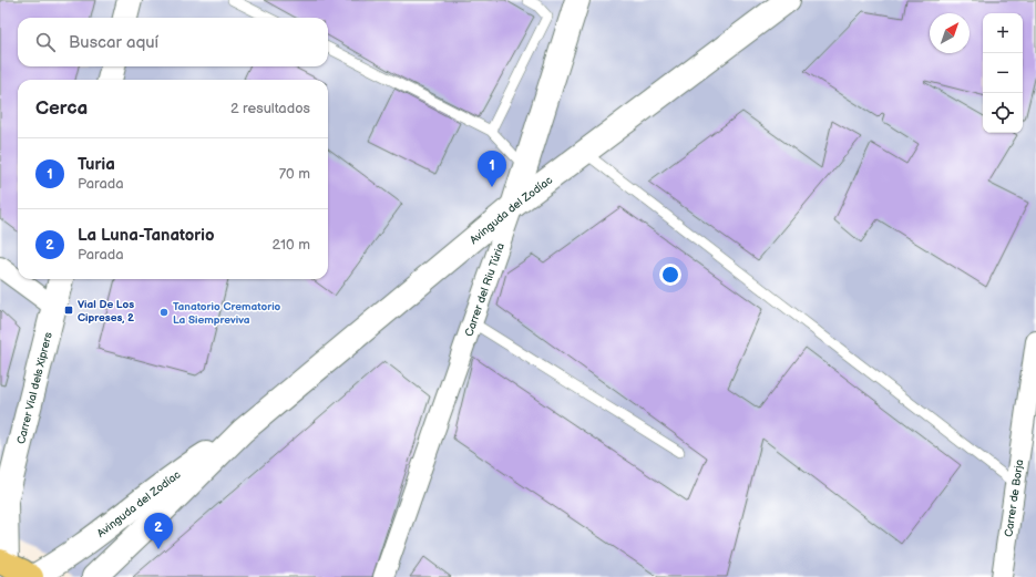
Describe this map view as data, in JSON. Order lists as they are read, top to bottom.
{
  "streets": {
    "street": [
      "Avinguda del Zodíac",
      "Carrer del Riu Túria",
      "Carrer Vial dels Xiprers",
      "Carrer de Borja"
    ]
  },
  "crossings": [
    ["Avinguda del Zodíac", "Carrer del Riu Túria"]
  ],
  "places": {
    "transit": ["Vial De Los Cipreses, 2"],
    "other": ["Tanatorio Crematorio La Siempreviva"]
  },
  "north": "top right",
  "page": {
    "map_buttons": ["+", "−"],
    "search": "Buscar aquí",
    "heading": ["Cerca", "2 resultados"],
    "list": [
      {
        "mark": "1",
        "name": "Turia",
        "note": "Parada",
        "value": "70 m"
      },
      {
        "mark": "2",
        "name": "La Luna-Tanatorio",
        "note": "Parada",
        "value": "210 m"
      }
    ],
    "pins": ["1", "2"]
  }
}
